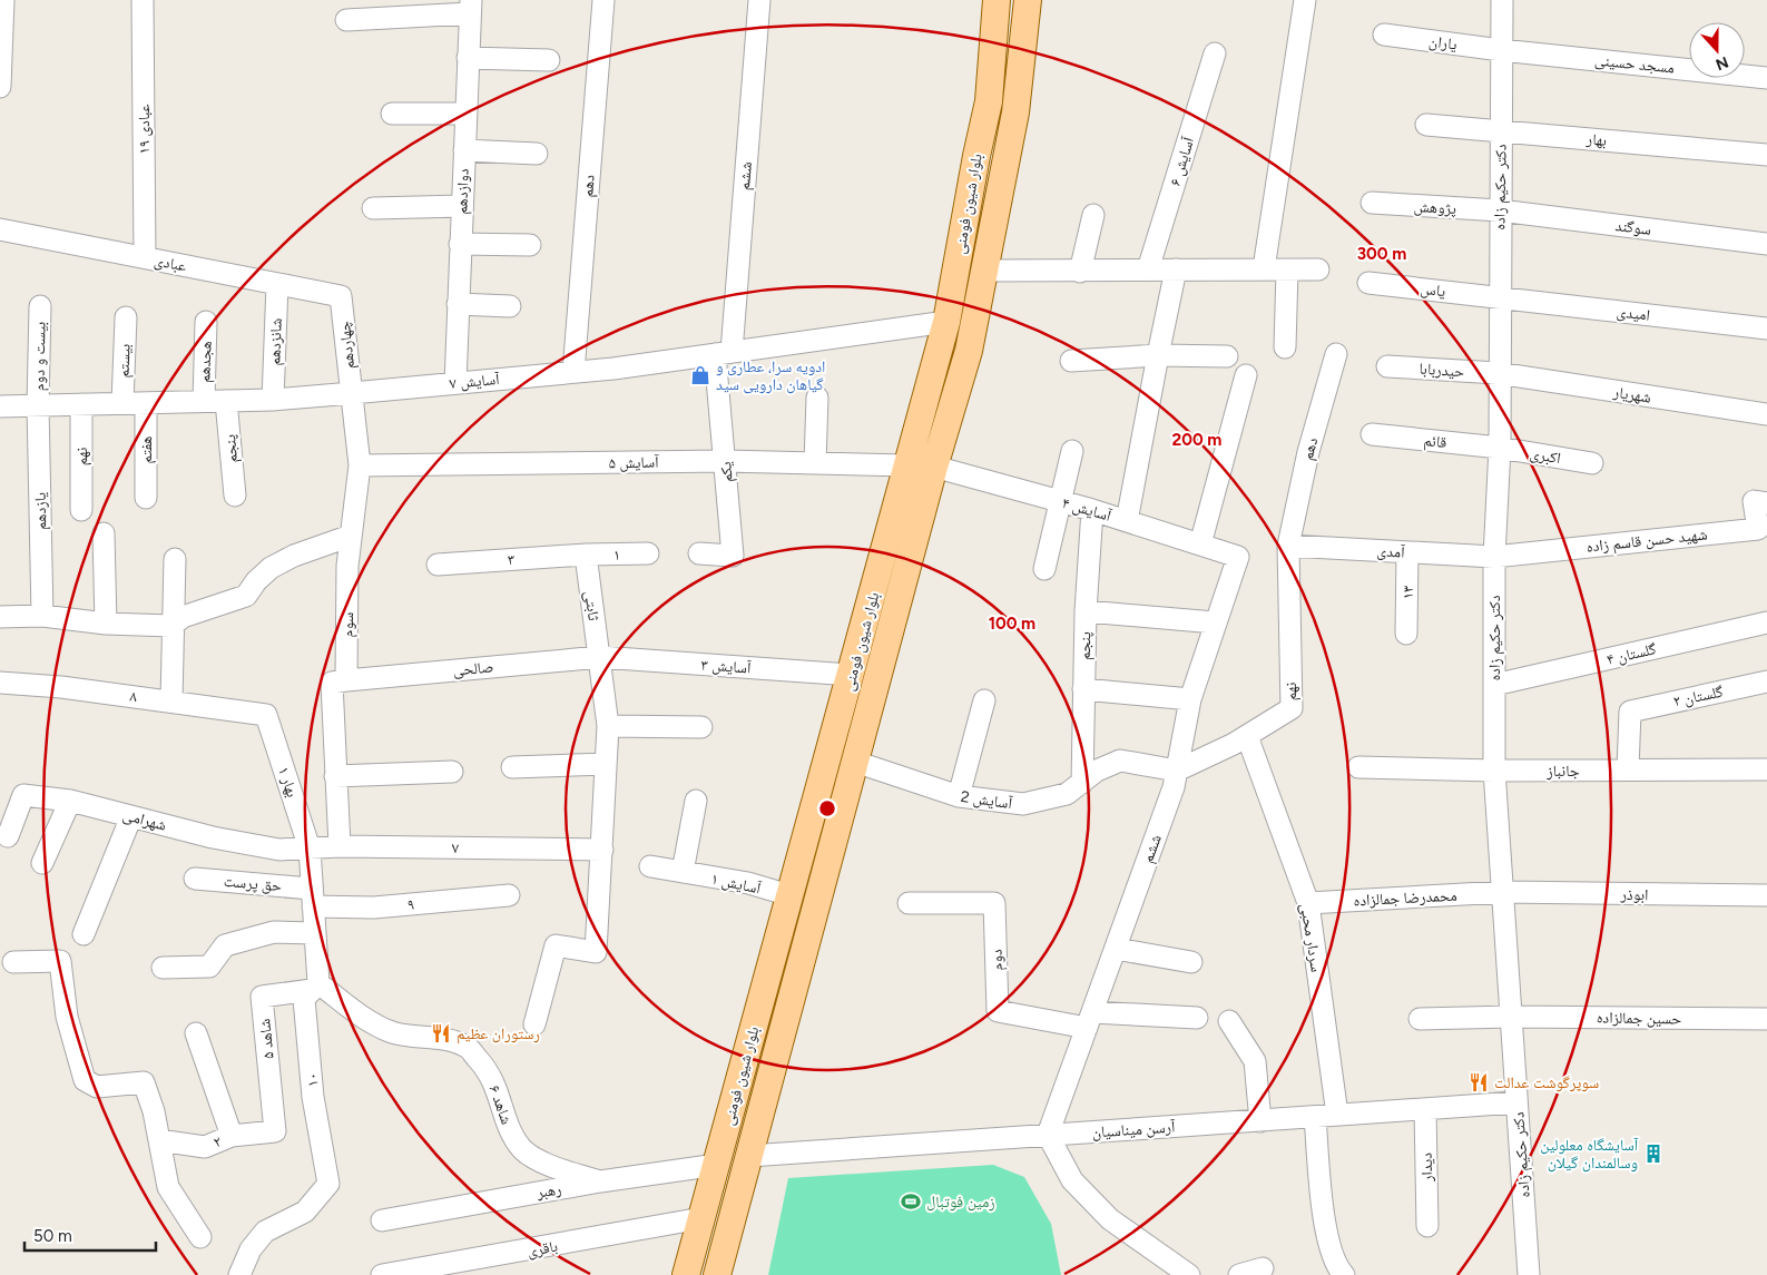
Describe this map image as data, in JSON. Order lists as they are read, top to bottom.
{
  "streets": {
    "main road": ["بلوار شیون فومنی"],
    "street": [
      "یاران",
      "مسجد حسینی",
      "عبادی ۱۹",
      "بهار",
      "آسایش ۶",
      "ششم",
      "دهم",
      "دکتر حکیم زاده",
      "دوازدهم",
      "پژوهش",
      "سوگند",
      "عبادی",
      "یاس",
      "امیدی",
      "شانزدهم",
      "چهاردهم",
      "بیست و دوم",
      "بیستم",
      "هجدهم",
      "حیدربابا",
      "آسایش ۷",
      "شهریار",
      "قائم",
      "پنجم",
      "هفتم",
      "اکبری",
      "نهم",
      "آسایش ۵",
      "یکم",
      "آسایش ۴",
      "یازدهم",
      "شهید حسن قاسم زاده",
      "آمدی",
      "۱",
      "۳",
      "۱۳",
      "ثابتی",
      "سوم",
      "گلستان ۴",
      "آسایش ۳",
      "صالحی",
      "۸",
      "گلستان ۲",
      "جانباز",
      "بهار ۱",
      "آسایش 2",
      "شهرامی",
      "۷",
      "حق پرست",
      "آسایش ۱",
      "ابوذر",
      "محمدرضا جمالزاده",
      "۹",
      "سردار محبی",
      "دوم",
      "حسین جمالزاده",
      "شاهد ۵",
      "۱۰",
      "شاهد ۶",
      "آرسن میناسیان",
      "۲",
      "دیدار",
      "رهبر",
      "باقری"
    ]
  },
  "crossings": [
    ["یاران", "مسجد حسینی"],
    ["یاران", "دکتر حکیم زاده"],
    ["مسجد حسینی", "دکتر حکیم زاده"],
    ["عبادی ۱۹", "عبادی"],
    ["بهار", "دکتر حکیم زاده"],
    ["ششم", "آسایش ۷"],
    ["ششم", "نهم"],
    ["ششم", "یکم"],
    ["ششم", "آسایش ۴"],
    ["ششم", "آسایش 2"],
    ["ششم", "دوم"],
    ["ششم", "آرسن میناسیان"],
    ["دهم", "آسایش ۷"],
    ["دهم", "نهم"],
    ["دهم", "آمدی"],
    ["دکتر حکیم زاده", "پژوهش"],
    ["دکتر حکیم زاده", "سوگند"],
    ["دکتر حکیم زاده", "یاس"],
    ["دکتر حکیم زاده", "امیدی"],
    ["دکتر حکیم زاده", "حیدربابا"],
    ["دکتر حکیم زاده", "شهریار"],
    ["دکتر حکیم زاده", "قائم"],
    ["دکتر حکیم زاده", "اکبری"],
    ["دکتر حکیم زاده", "شهید حسن قاسم زاده"],
    ["دکتر حکیم زاده", "آمدی"],
    ["دکتر حکیم زاده", "گلستان ۴"],
    ["دکتر حکیم زاده", "جانباز"],
    ["دکتر حکیم زاده", "ابوذر"],
    ["دکتر حکیم زاده", "محمدرضا جمالزاده"],
    ["دکتر حکیم زاده", "حسین جمالزاده"],
    ["دکتر حکیم زاده", "آرسن میناسیان"],
    ["دوازدهم", "آسایش ۷"],
    ["بلوار شیون فومنی", "آسایش ۷"],
    ["بلوار شیون فومنی", "آسایش ۵"],
    ["بلوار شیون فومنی", "آسایش ۴"],
    ["بلوار شیون فومنی", "آسایش ۳"],
    ["بلوار شیون فومنی", "آسایش 2"],
    ["بلوار شیون فومنی", "آسایش ۱"],
    ["بلوار شیون فومنی", "آرسن میناسیان"],
    ["بلوار شیون فومنی", "رهبر"],
    ["بلوار شیون فومنی", "باقری"],
    ["پژوهش", "سوگند"],
    ["عبادی", "شانزدهم"],
    ["عبادی", "چهاردهم"],
    ["یاس", "امیدی"],
    ["شانزدهم", "آسایش ۷"],
    ["چهاردهم", "آسایش ۷"],
    ["چهاردهم", "سوم"],
    ["بیست و دوم", "آسایش ۷"],
    ["بیست و دوم", "یازدهم"],
    ["بیستم", "آسایش ۷"],
    ["هجدهم", "آسایش ۷"],
    ["حیدربابا", "شهریار"],
    ["آسایش ۷", "پنجم"],
    ["آسایش ۷", "هفتم"],
    ["آسایش ۷", "نهم"],
    ["آسایش ۷", "یکم"],
    ["آسایش ۷", "یازدهم"],
    ["آسایش ۷", "سوم"],
    ["قائم", "اکبری"],
    ["پنجم", "آسایش ۴"],
    ["پنجم", "آسایش 2"],
    ["نهم", "آمدی"],
    ["نهم", "آسایش 2"],
    ["نهم", "سردار محبی"],
    ["آسایش ۵", "یکم"],
    ["آسایش ۵", "سوم"],
    ["شهید حسن قاسم زاده", "آمدی"],
    ["آمدی", "۱۳"],
    ["۱", "۳"],
    ["۱", "ثابتی"],
    ["۳", "ثابتی"],
    ["ثابتی", "آسایش ۳"],
    ["ثابتی", "صالحی"],
    ["سوم", "صالحی"],
    ["آسایش ۳", "صالحی"],
    ["۸", "بهار ۱"],
    ["گلستان ۲", "جانباز"],
    ["بهار ۱", "شهرامی"],
    ["بهار ۱", "۷"],
    ["بهار ۱", "۱۰"],
    ["شهرامی", "۷"],
    ["شهرامی", "۱۰"],
    ["۷", "۱۰"],
    ["حق پرست", "۹"],
    ["حق پرست", "۱۰"],
    ["ابوذر", "محمدرضا جمالزاده"],
    ["محمدرضا جمالزاده", "سردار محبی"],
    ["۹", "۱۰"],
    ["سردار محبی", "آرسن میناسیان"],
    ["شاهد ۵", "۱۰"],
    ["شاهد ۵", "شاهد ۶"],
    ["شاهد ۵", "۲"],
    ["۱۰", "شاهد ۶"],
    ["شاهد ۶", "رهبر"],
    ["آرسن میناسیان", "دیدار"]
  ],
  "places": {
    "shop": ["ادویه سرا، عطاری و گیاهان دارویی سید"],
    "restaurant": ["رستوران عظیم", "سوپرگوشت عدالت"],
    "building": ["آسایشگاه معلولین وسالمندان گیلان"],
    "sports": ["زمین فوتبال"]
  },
  "scale_bar": "50 m",
  "north": "bottom",
  "rings": ["300 m", "200 m", "100 m"]
}
